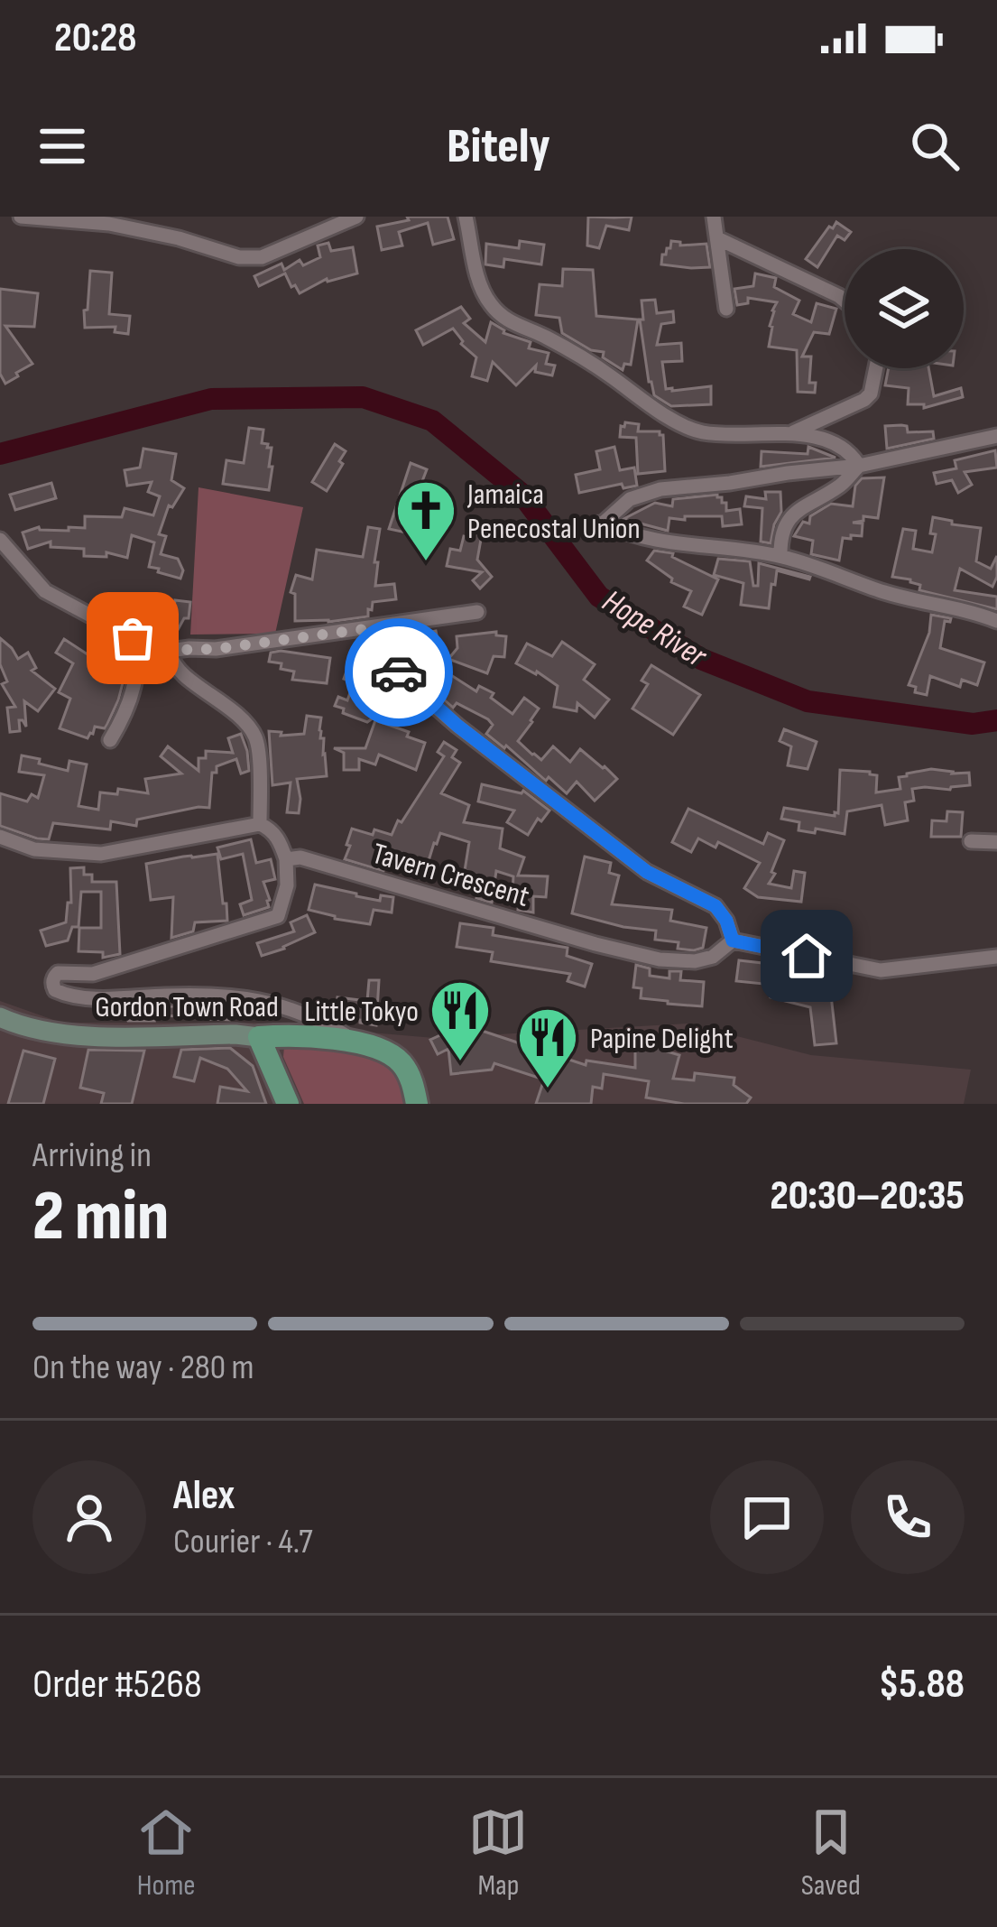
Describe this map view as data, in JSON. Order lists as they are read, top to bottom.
{
  "streets": {
    "main road": ["Gordon Town Road"],
    "street": ["Tavern Crescent"]
  },
  "water": ["Hope River"],
  "places": {
    "church": ["Jamaica Penecostal Union"],
    "restaurant": ["Little Tokyo", "Papine Delight"]
  },
  "page": {
    "status": "20:28",
    "header": "Bitely",
    "heading": ["2 min", "Arriving in", "20:30–20:35"],
    "panel": [
      "Alex",
      "Courier · 4.7",
      "Order #5268",
      "$5.88"
    ],
    "bar": "On the way · 280 m",
    "tabs": ["Home", "Map", "Saved"]
  }
}
